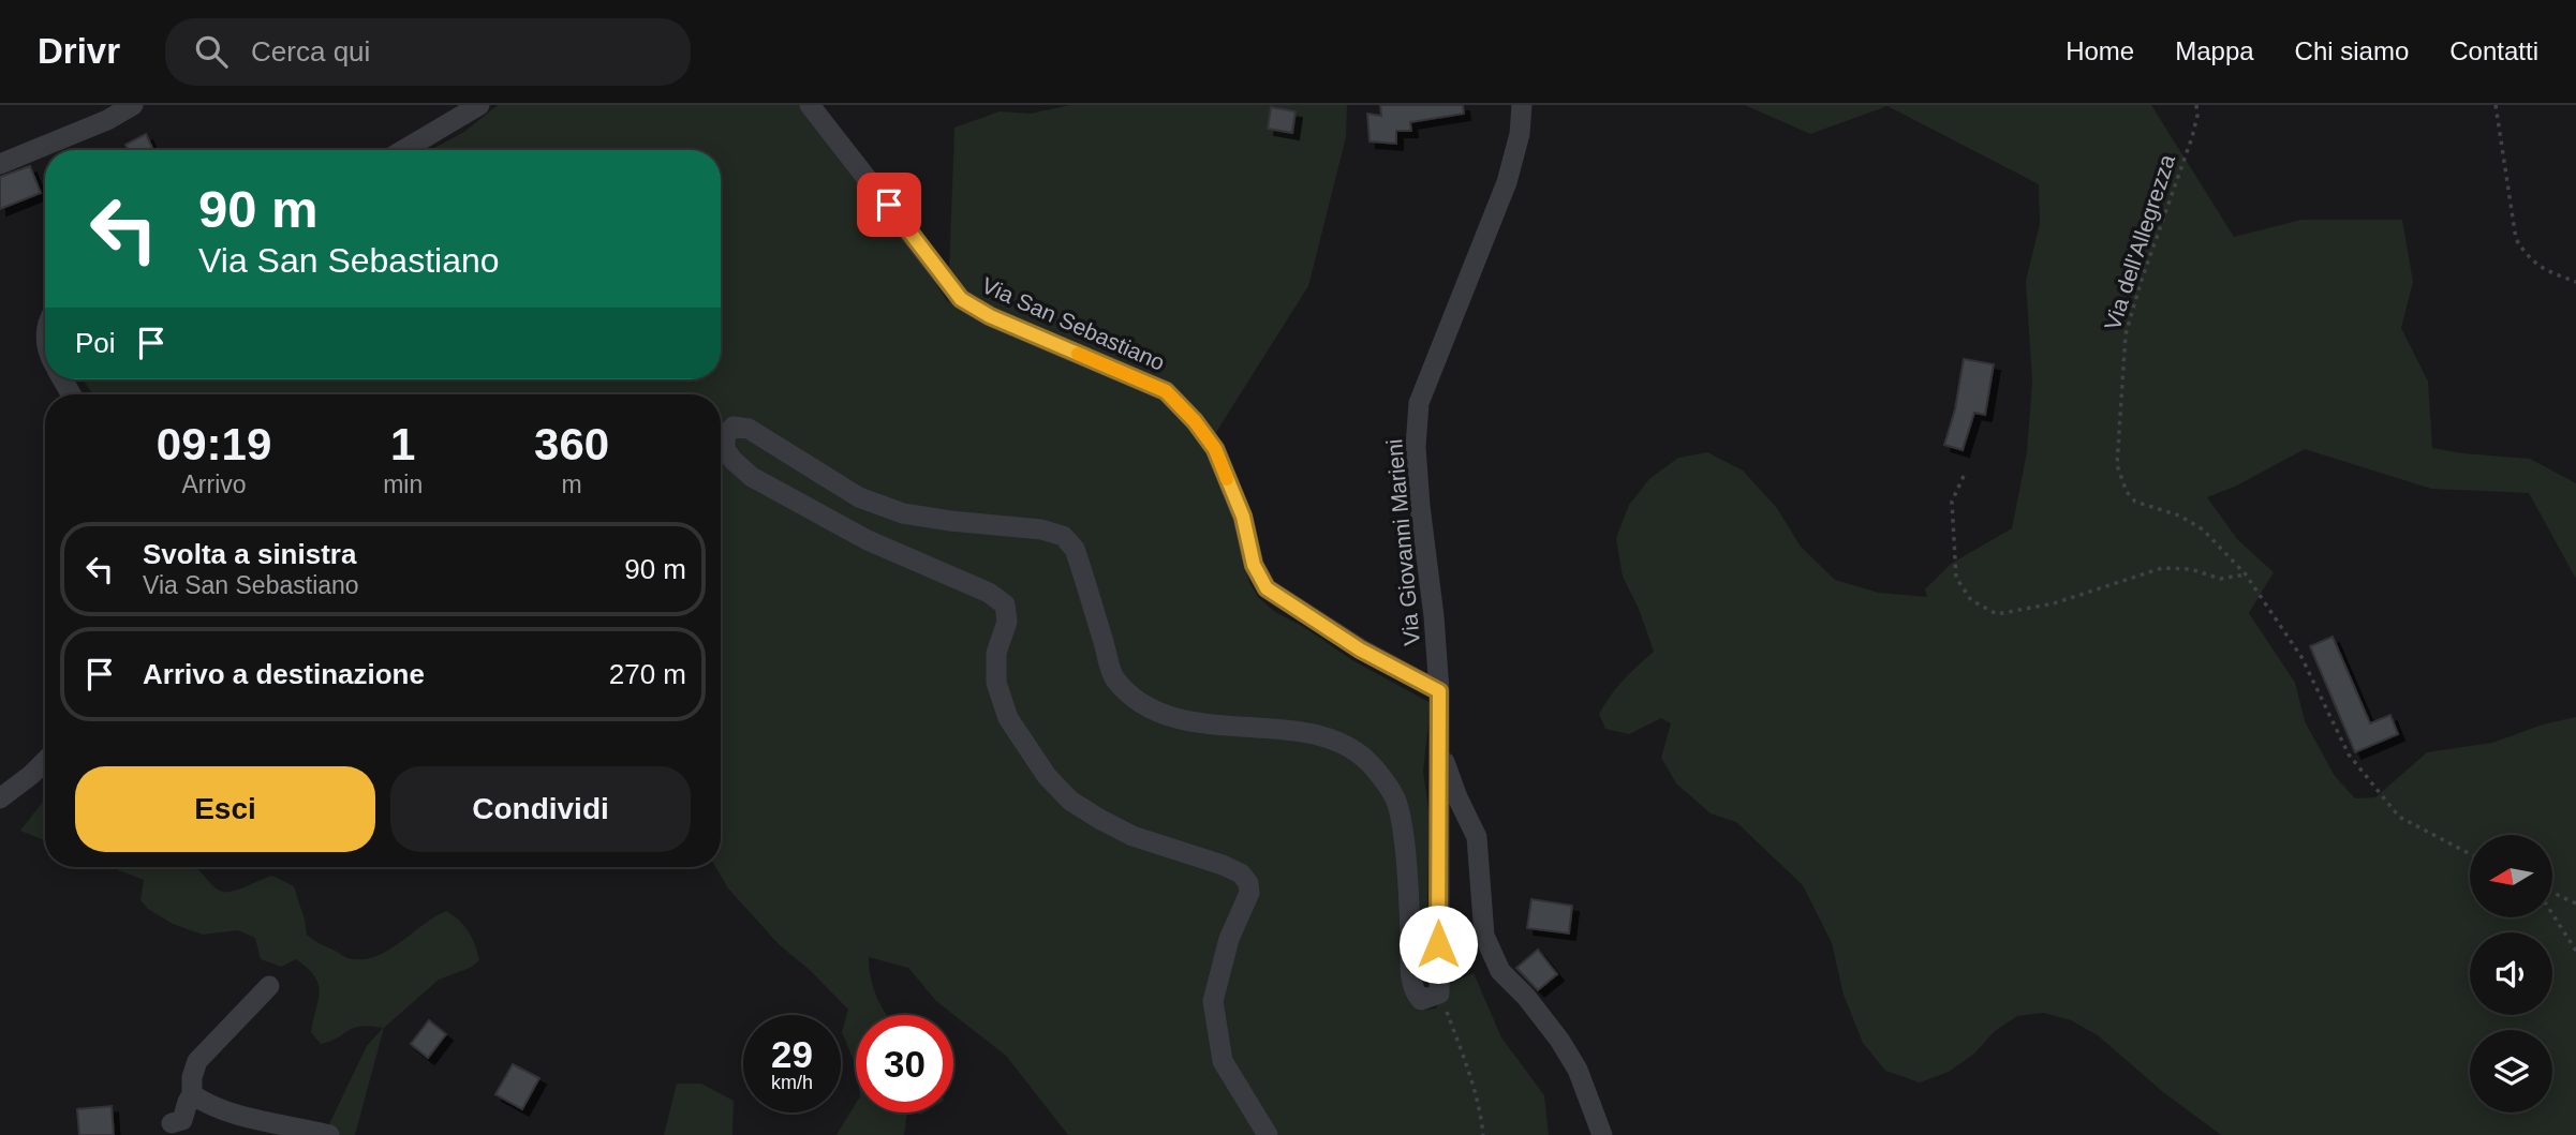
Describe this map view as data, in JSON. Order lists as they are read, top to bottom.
{
  "streets": {
    "street": ["Via San Sebastiano", "Via Giovanni Marieni"],
    "path": ["Via dell'Allegrezza"]
  },
  "crossings": [
    ["Via San Sebastiano", "Via Giovanni Marieni"]
  ],
  "north": "left",
  "page": {
    "header": "Drivr",
    "search": "Cerca qui",
    "nav": [
      "Home",
      "Mappa",
      "Chi siamo",
      "Contatti"
    ],
    "turn": ["90 m", "Via San Sebastiano"],
    "then": "Poi",
    "eta": [
      "09:19",
      "Arrivo",
      "1",
      "min",
      "360",
      "m"
    ],
    "list": [
      {
        "name": "Svolta a sinistra",
        "note": "Via San Sebastiano",
        "value": "90 m"
      },
      {
        "name": "Arrivo a destinazione",
        "value": "270 m"
      }
    ],
    "buttons": ["Esci", "Condividi"],
    "speed": "29 km/h",
    "limit": "30"
  }
}
